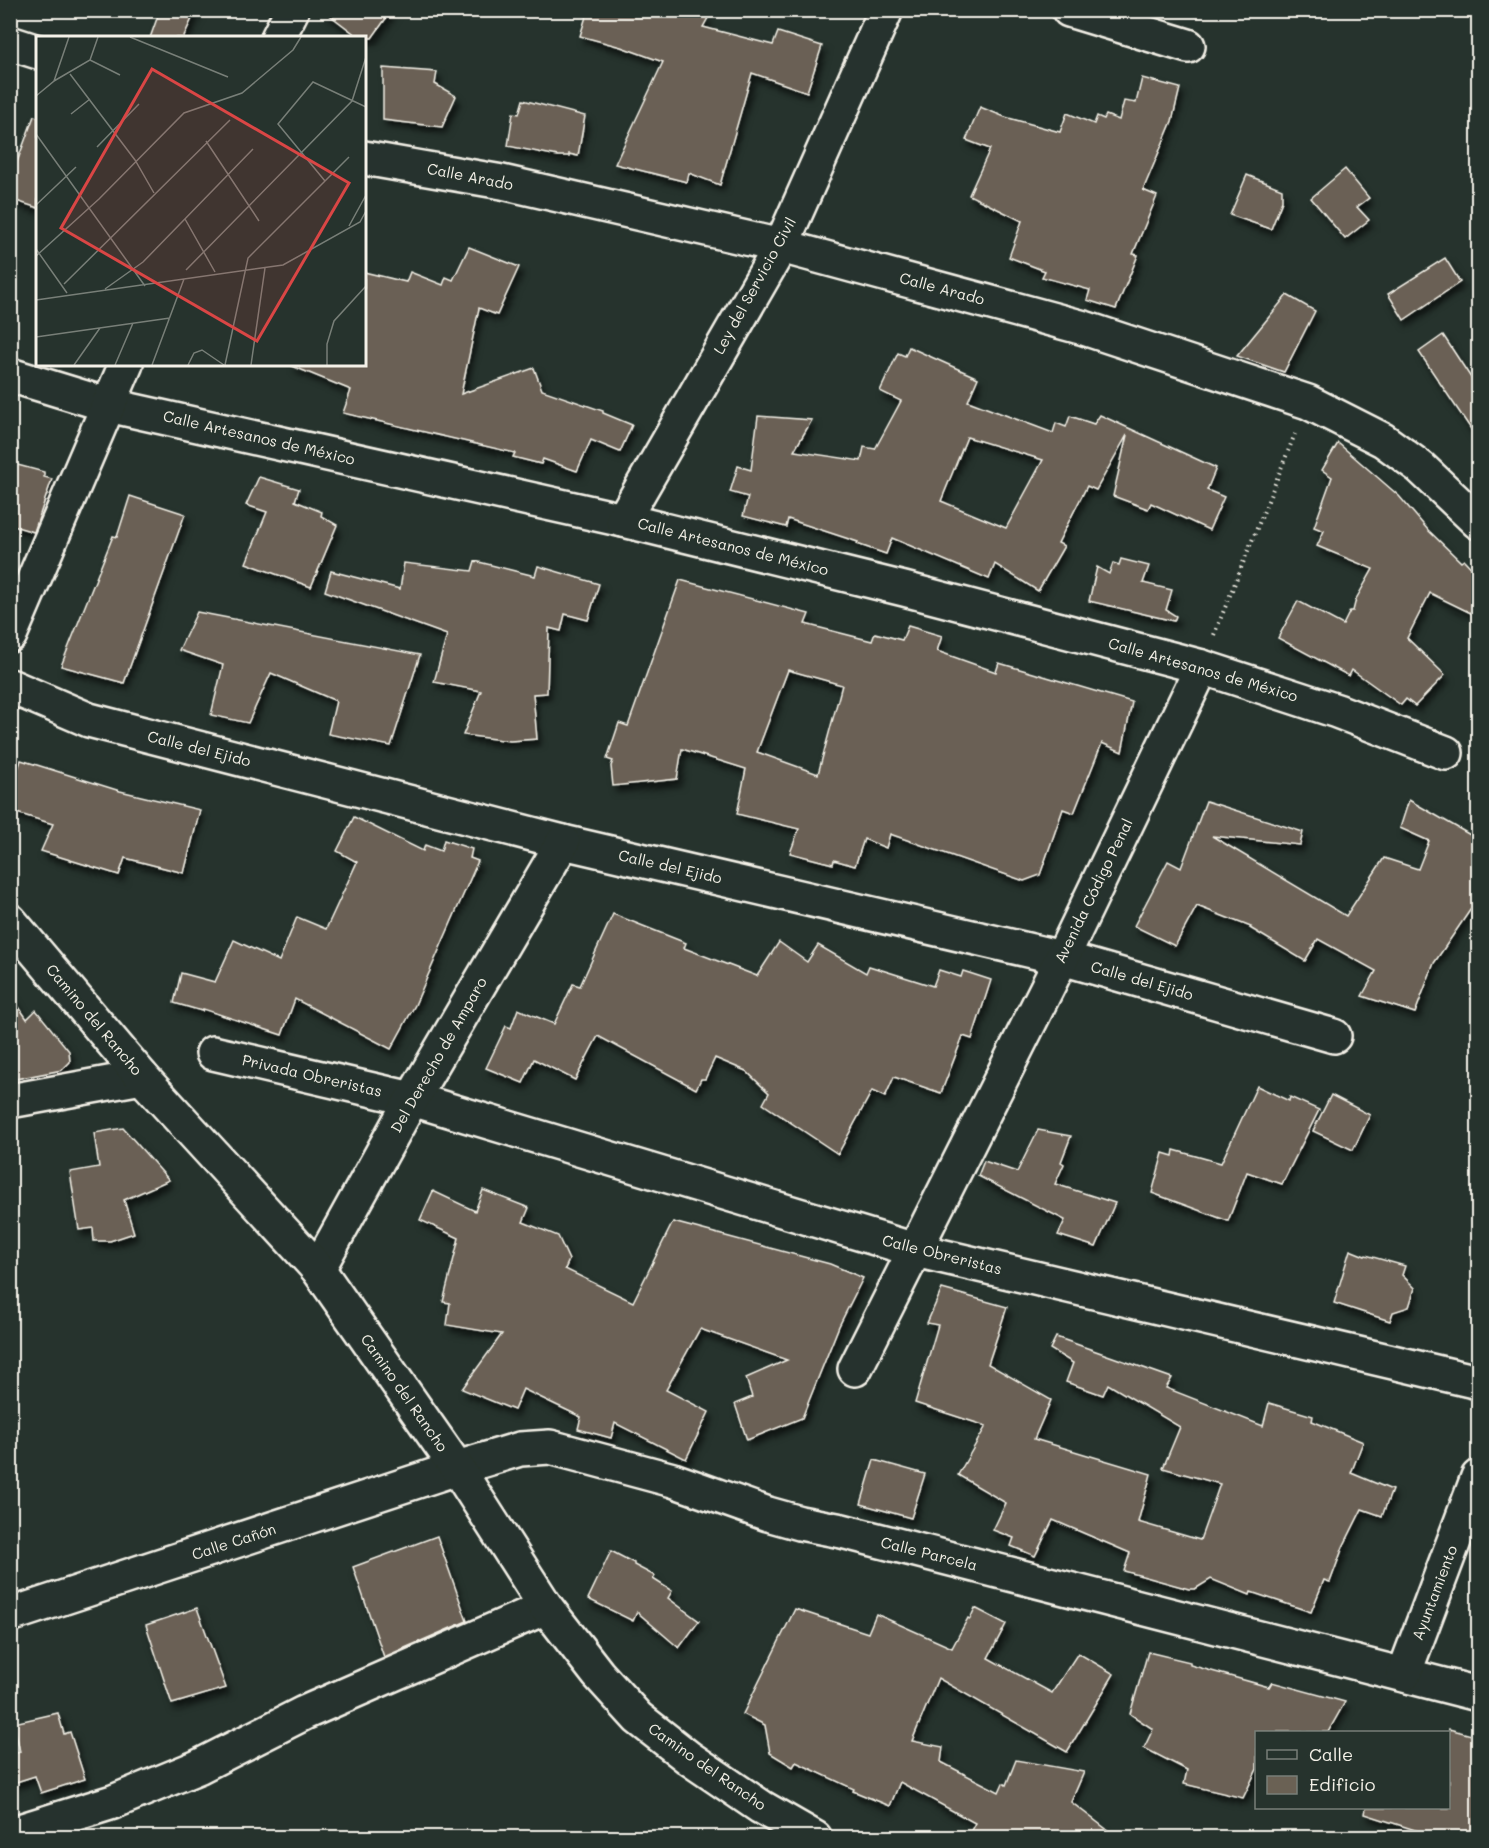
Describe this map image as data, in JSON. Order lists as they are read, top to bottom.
{
  "streets": {
    "street": [
      "Calle Arado",
      "Ley del Servicio Civil",
      "Calle Artesanos de México",
      "Calle del Ejido",
      "Avenida Código Penal",
      "Camino del Rancho",
      "Del Derecho de Amparo",
      "Privada Obreristas",
      "Calle Obreristas",
      "Calle Cañón",
      "Calle Parcela",
      "Ayuntamiento"
    ]
  },
  "crossings": [
    ["Calle Arado", "Ley del Servicio Civil"],
    ["Ley del Servicio Civil", "Calle Artesanos de México"],
    ["Calle Artesanos de México", "Avenida Código Penal"],
    ["Calle del Ejido", "Avenida Código Penal"],
    ["Calle del Ejido", "Del Derecho de Amparo"],
    ["Avenida Código Penal", "Calle Obreristas"],
    ["Camino del Rancho", "Del Derecho de Amparo"],
    ["Camino del Rancho", "Calle Cañón"],
    ["Camino del Rancho", "Calle Parcela"],
    ["Del Derecho de Amparo", "Privada Obreristas"],
    ["Del Derecho de Amparo", "Calle Obreristas"],
    ["Privada Obreristas", "Calle Obreristas"],
    ["Calle Cañón", "Calle Parcela"],
    ["Calle Parcela", "Ayuntamiento"]
  ],
  "legend": ["Calle", "Edificio"]
}
